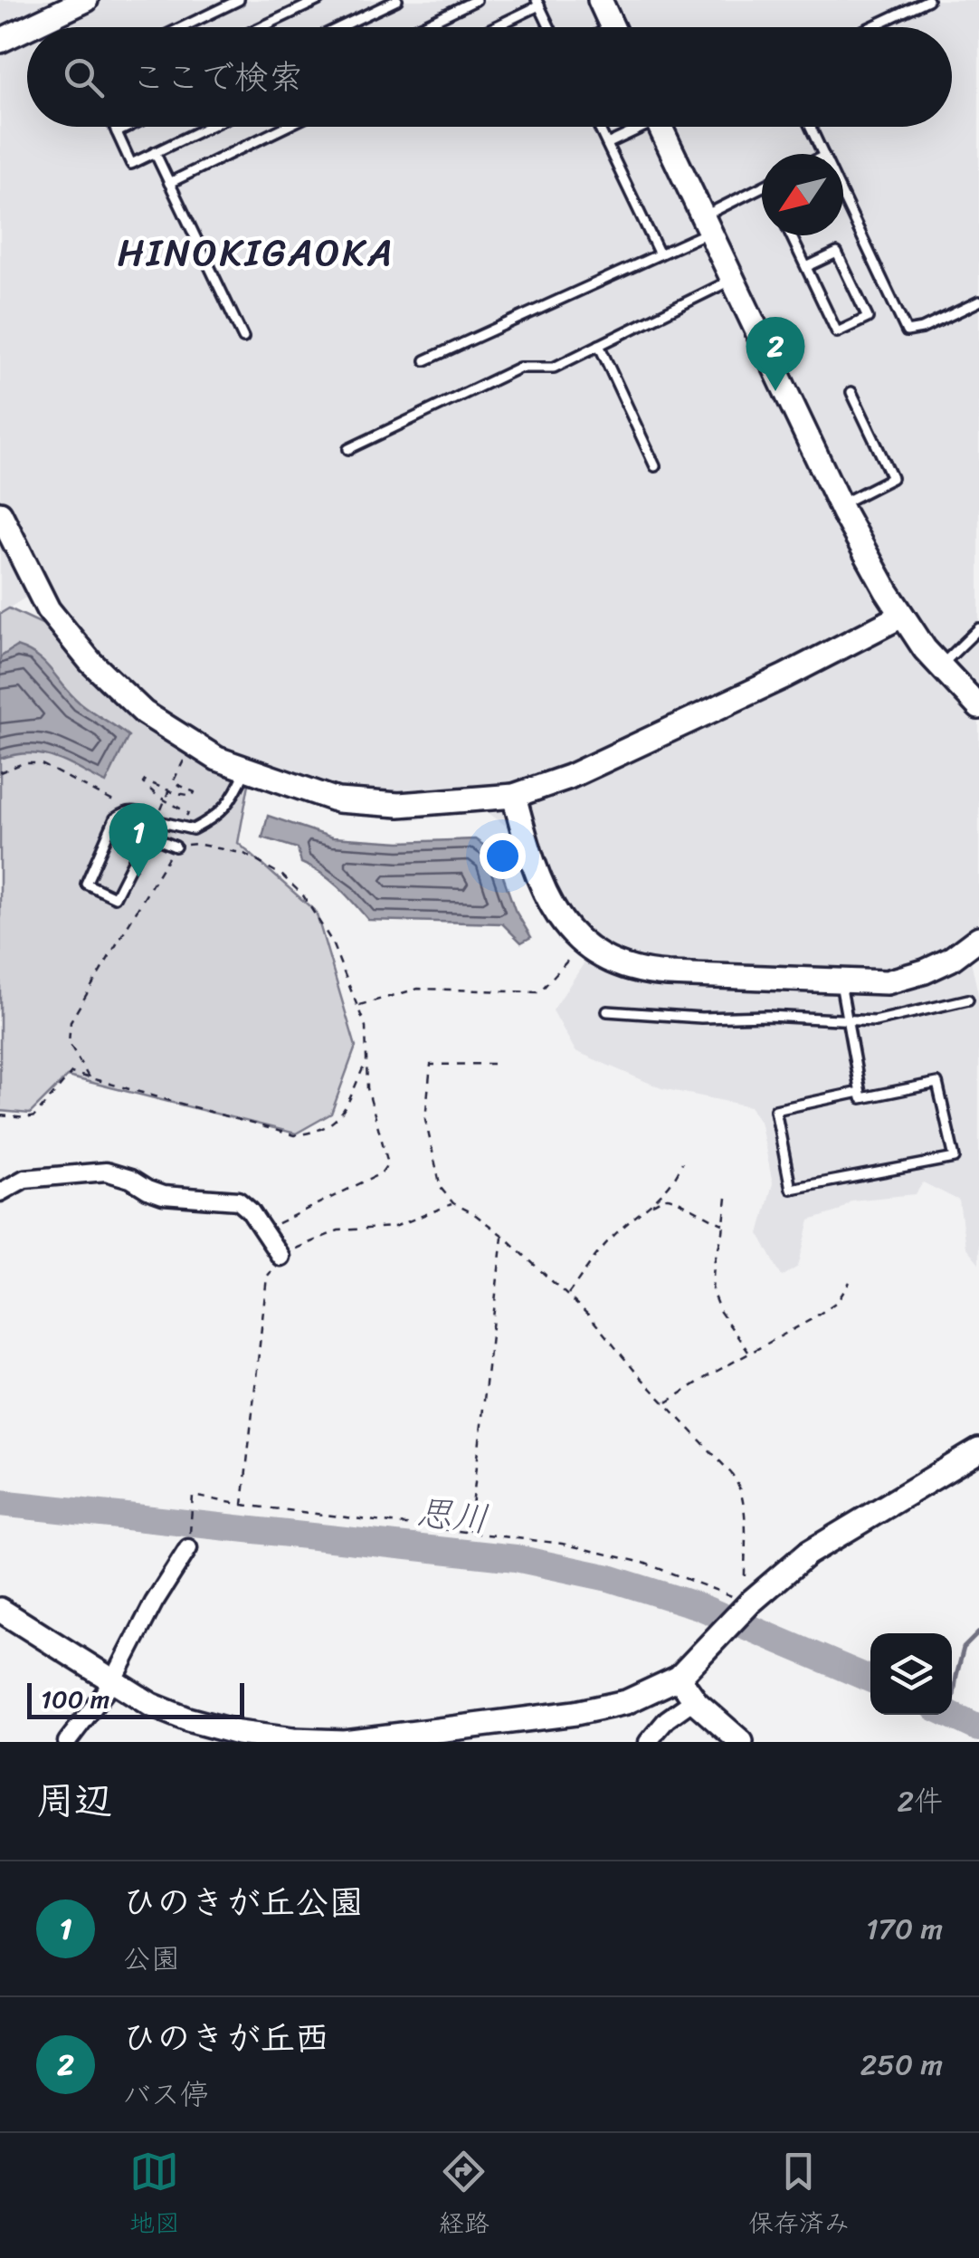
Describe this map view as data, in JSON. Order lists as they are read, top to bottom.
{
  "districts": ["HINOKIGAOKA"],
  "water": ["思川"],
  "scale_bar": "100 m",
  "north": "bottom left",
  "page": {
    "search": "ここで検索",
    "pins": ["2", "1"],
    "scale": "100 m",
    "heading": ["周辺", "2件"],
    "list": [
      {
        "mark": "1",
        "name": "ひのきが丘公園",
        "note": "公園",
        "value": "170 m"
      },
      {
        "mark": "2",
        "name": "ひのきが丘西",
        "note": "バス停",
        "value": "250 m"
      }
    ],
    "nav": ["地図", "経路", "保存済み"]
  }
}
